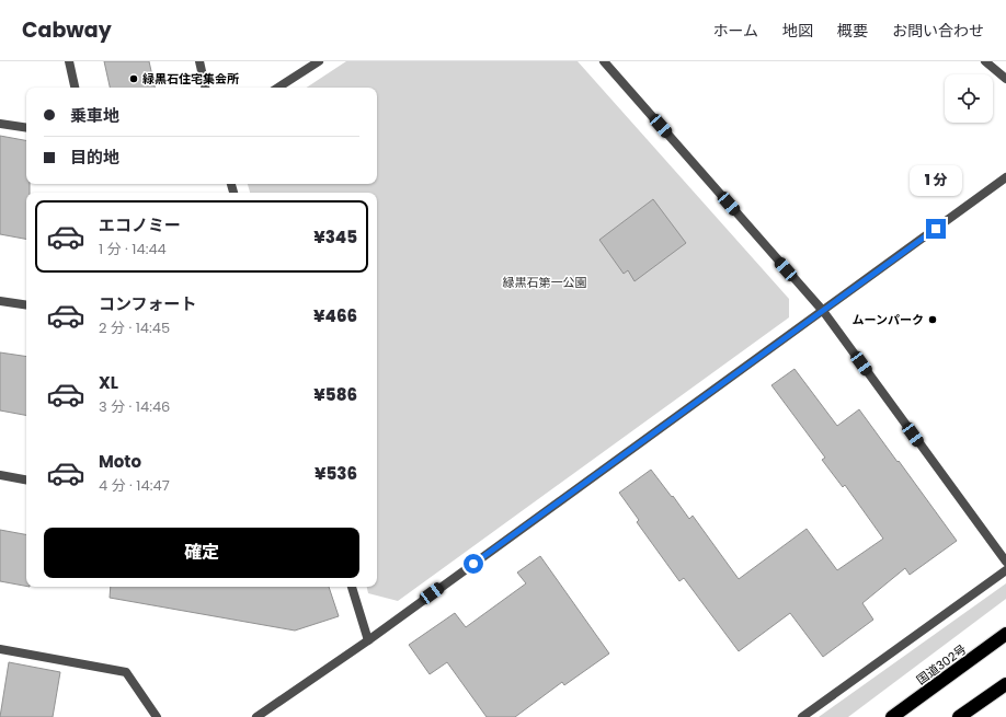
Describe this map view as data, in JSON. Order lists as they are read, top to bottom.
{
  "streets": {
    "highway": ["国道302号"]
  },
  "parks": ["緑黒石第一公園"],
  "places": ["緑黒石住宅集会所", "ムーンパーク"],
  "page": {
    "header": "Cabway",
    "nav": [
      "ホーム",
      "地図",
      "概要",
      "お問い合わせ"
    ],
    "banner": ["乗車地", "目的地"],
    "bubble": "1 分",
    "list": [
      {
        "name": "エコノミー",
        "note": "1 分 · 14:44",
        "value": "¥345"
      },
      {
        "name": "コンフォート",
        "note": "2 分 · 14:45",
        "value": "¥466"
      },
      {
        "name": "XL",
        "note": "3 分 · 14:46",
        "value": "¥586"
      },
      {
        "name": "Moto",
        "note": "4 分 · 14:47",
        "value": "¥536"
      }
    ],
    "buttons": "確定"
  }
}
